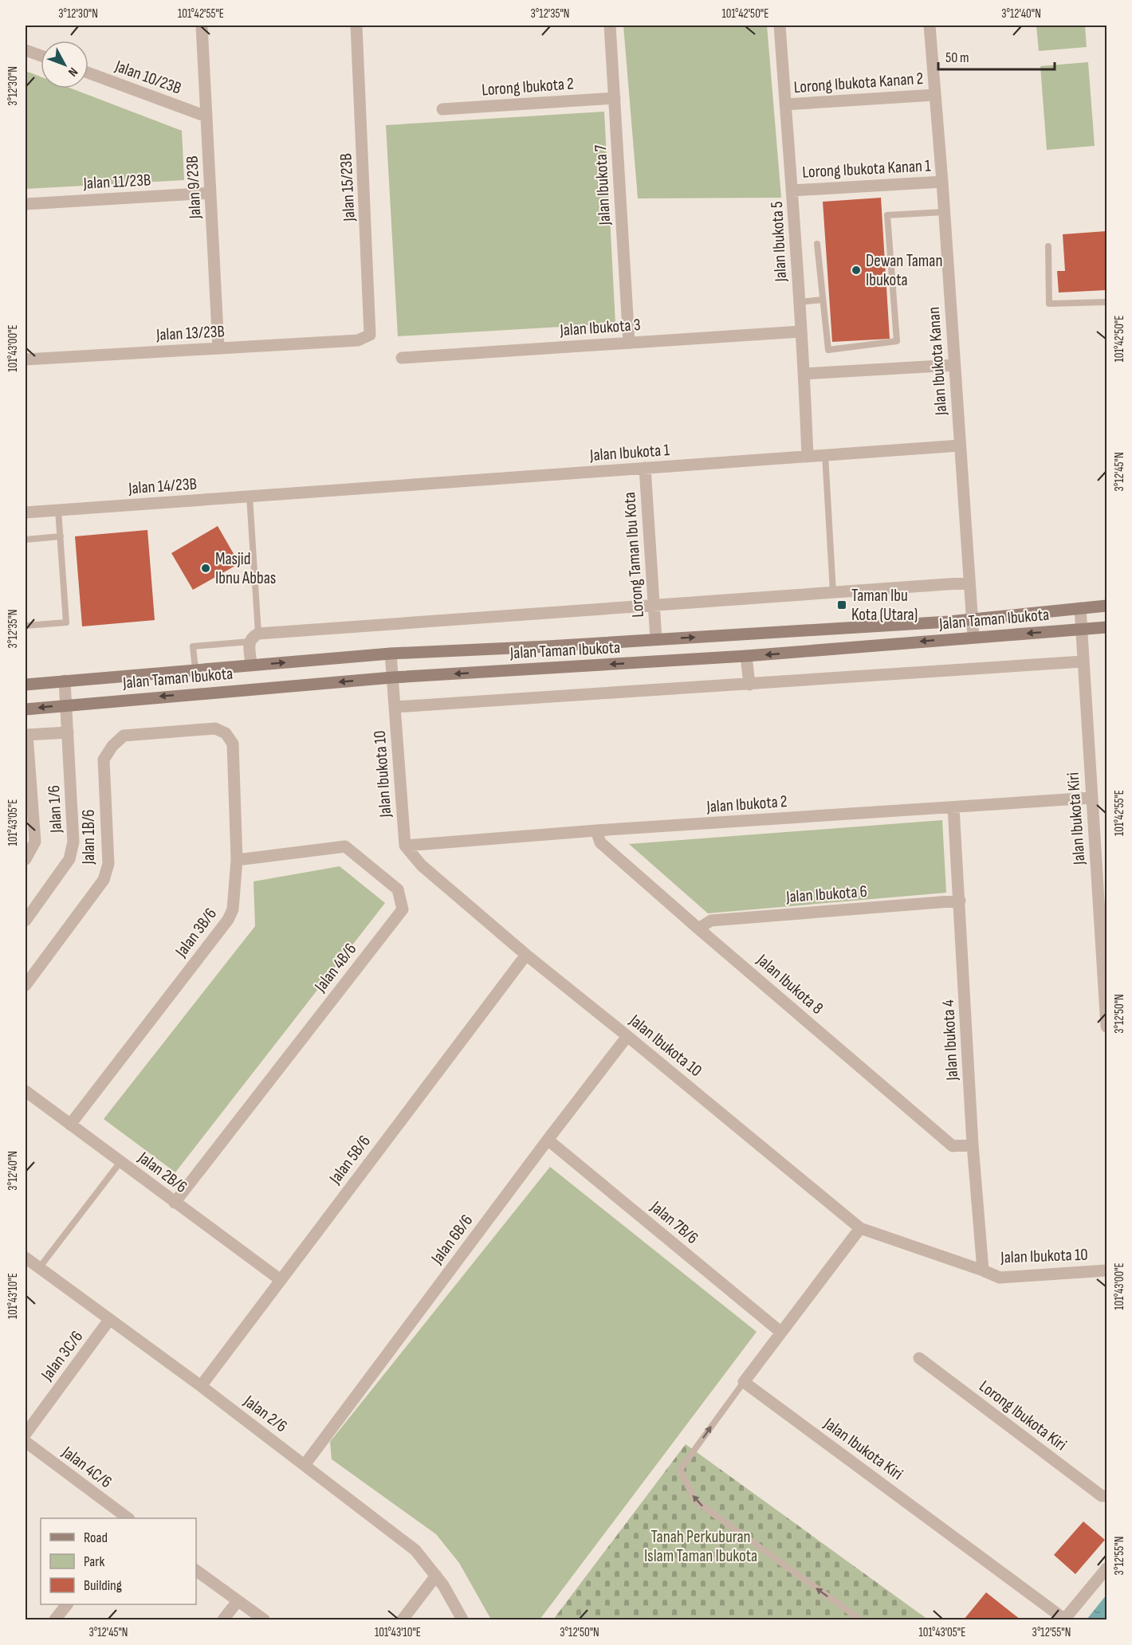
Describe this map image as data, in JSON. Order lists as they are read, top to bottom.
{
  "streets": {
    "main road": ["Jalan Taman Ibukota"],
    "street": [
      "Jalan 10/23B",
      "Lorong Ibukota Kanan 2",
      "Lorong Ibukota 2",
      "Lorong Ibukota Kanan 1",
      "Jalan 11/23B",
      "Jalan Ibukota 7",
      "Jalan 9/23B",
      "Jalan 15/23B",
      "Jalan Ibukota 5",
      "Jalan Ibukota 3",
      "Jalan 13/23B",
      "Jalan Ibukota Kanan",
      "Jalan Ibukota 1",
      "Jalan 14/23B",
      "Lorong Taman Ibu Kota",
      "Jalan Ibukota 10",
      "Jalan Ibukota 2",
      "Jalan 1/6",
      "Jalan Ibukota Kiri",
      "Jalan 1B/6",
      "Jalan Ibukota 6",
      "Jalan 3B/6",
      "Jalan 4B/6",
      "Jalan Ibukota 8",
      "Jalan Ibukota 4",
      "Jalan 5B/6",
      "Jalan 2B/6",
      "Jalan 7B/6",
      "Jalan 6B/6",
      "Jalan 3C/6",
      "Jalan 2/6",
      "Lorong Ibukota Kiri",
      "Jalan 4C/6"
    ]
  },
  "crossings": [
    ["Jalan 10/23B", "Jalan 9/23B"],
    ["Lorong Ibukota Kanan 2", "Jalan Ibukota 5"],
    ["Lorong Ibukota Kanan 2", "Jalan Ibukota Kanan"],
    ["Lorong Ibukota 2", "Jalan Ibukota 7"],
    ["Lorong Ibukota Kanan 1", "Jalan Ibukota 5"],
    ["Lorong Ibukota Kanan 1", "Jalan Ibukota Kanan"],
    ["Jalan 11/23B", "Jalan 9/23B"],
    ["Jalan Ibukota 7", "Jalan Ibukota 3"],
    ["Jalan 9/23B", "Jalan 13/23B"],
    ["Jalan 15/23B", "Jalan 13/23B"],
    ["Jalan Ibukota 5", "Jalan Ibukota 3"],
    ["Jalan Ibukota 5", "Jalan Ibukota 1"],
    ["Jalan Ibukota Kanan", "Jalan Ibukota 1"],
    ["Jalan Ibukota Kanan", "Jalan Taman Ibukota"],
    ["Jalan Ibukota 1", "Jalan 14/23B"],
    ["Jalan Ibukota 1", "Lorong Taman Ibu Kota"],
    ["Lorong Taman Ibu Kota", "Jalan Taman Ibukota"],
    ["Jalan Taman Ibukota", "Jalan Ibukota 10"],
    ["Jalan Taman Ibukota", "Jalan 1/6"],
    ["Jalan Taman Ibukota", "Jalan Ibukota Kiri"],
    ["Jalan Ibukota 10", "Jalan Ibukota 2"],
    ["Jalan Ibukota 10", "Jalan Ibukota 4"],
    ["Jalan Ibukota 10", "Jalan 5B/6"],
    ["Jalan Ibukota 10", "Jalan 6B/6"],
    ["Jalan Ibukota 2", "Jalan Ibukota Kiri"],
    ["Jalan Ibukota 2", "Jalan Ibukota 8"],
    ["Jalan Ibukota 2", "Jalan Ibukota 4"],
    ["Jalan 1B/6", "Jalan 3B/6"],
    ["Jalan Ibukota 6", "Jalan Ibukota 8"],
    ["Jalan Ibukota 6", "Jalan Ibukota 4"],
    ["Jalan 3B/6", "Jalan 4B/6"],
    ["Jalan 3B/6", "Jalan 2B/6"],
    ["Jalan 4B/6", "Jalan 2B/6"],
    ["Jalan Ibukota 8", "Jalan Ibukota 4"],
    ["Jalan 5B/6", "Jalan 2B/6"],
    ["Jalan 5B/6", "Jalan 2/6"],
    ["Jalan 7B/6", "Jalan 6B/6"],
    ["Jalan 6B/6", "Jalan 2/6"],
    ["Jalan 3C/6", "Jalan 2/6"]
  ],
  "parks": ["Tanah Perkuburan Islam Taman Ibukota"],
  "places": {
    "other": ["Dewan Taman Ibukota", "Masjid Ibnu Abbas"],
    "transit": ["Taman Ibu Kota (Utara)"]
  },
  "legend": ["Road", "Park", "Building"],
  "scale_bar": "50 m",
  "north": "bottom right",
  "coordinates": [
    "3°12'30\"N",
    "101°42'55\"E",
    "3°12'35\"N",
    "101°42'50\"E",
    "3°12'40\"N",
    "101°43'00\"E",
    "3°12'45\"N",
    "101°43'05\"E",
    "3°12'50\"N",
    "101°43'10\"E",
    "3°12'55\"N"
  ]
}
